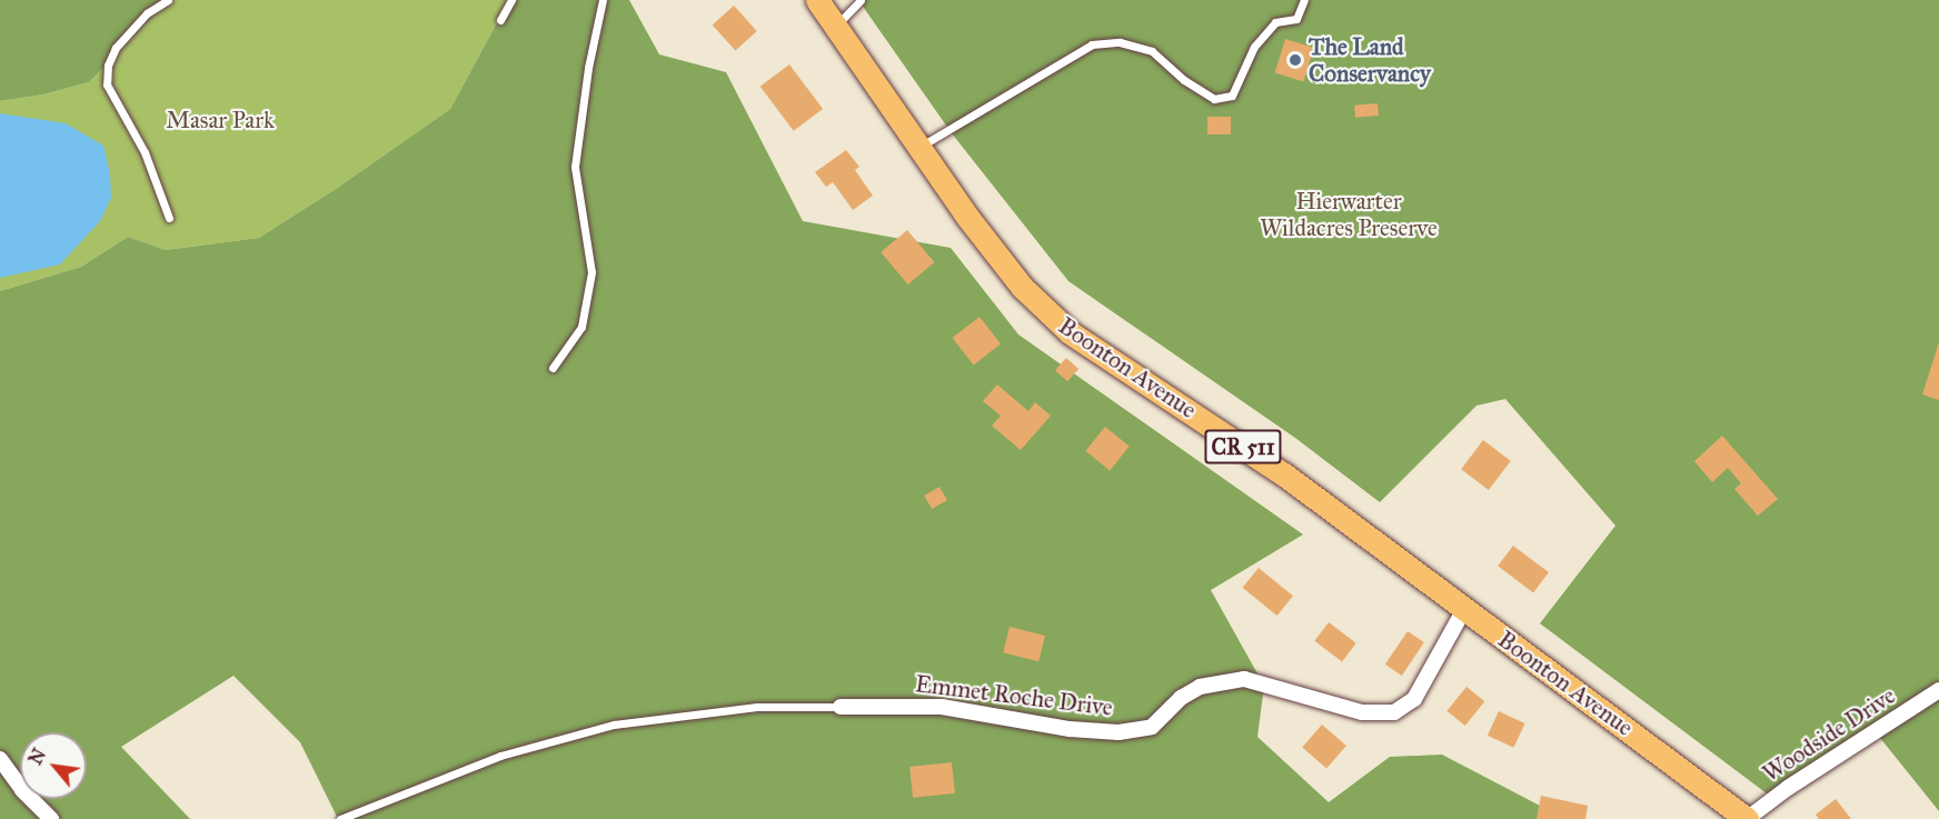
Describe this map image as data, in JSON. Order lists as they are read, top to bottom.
{
  "streets": {
    "main road": ["Boonton Avenue", "CR 511"],
    "street": ["Emmet Roche Drive", "Woodside Drive"]
  },
  "crossings": [
    ["Boonton Avenue", "Emmet Roche Drive"],
    ["Boonton Avenue", "Woodside Drive"]
  ],
  "parks": ["Masar Park", "Hierwarter Wildacres Preserve"],
  "places": ["The Land Conservancy"],
  "north": "top left"
}
